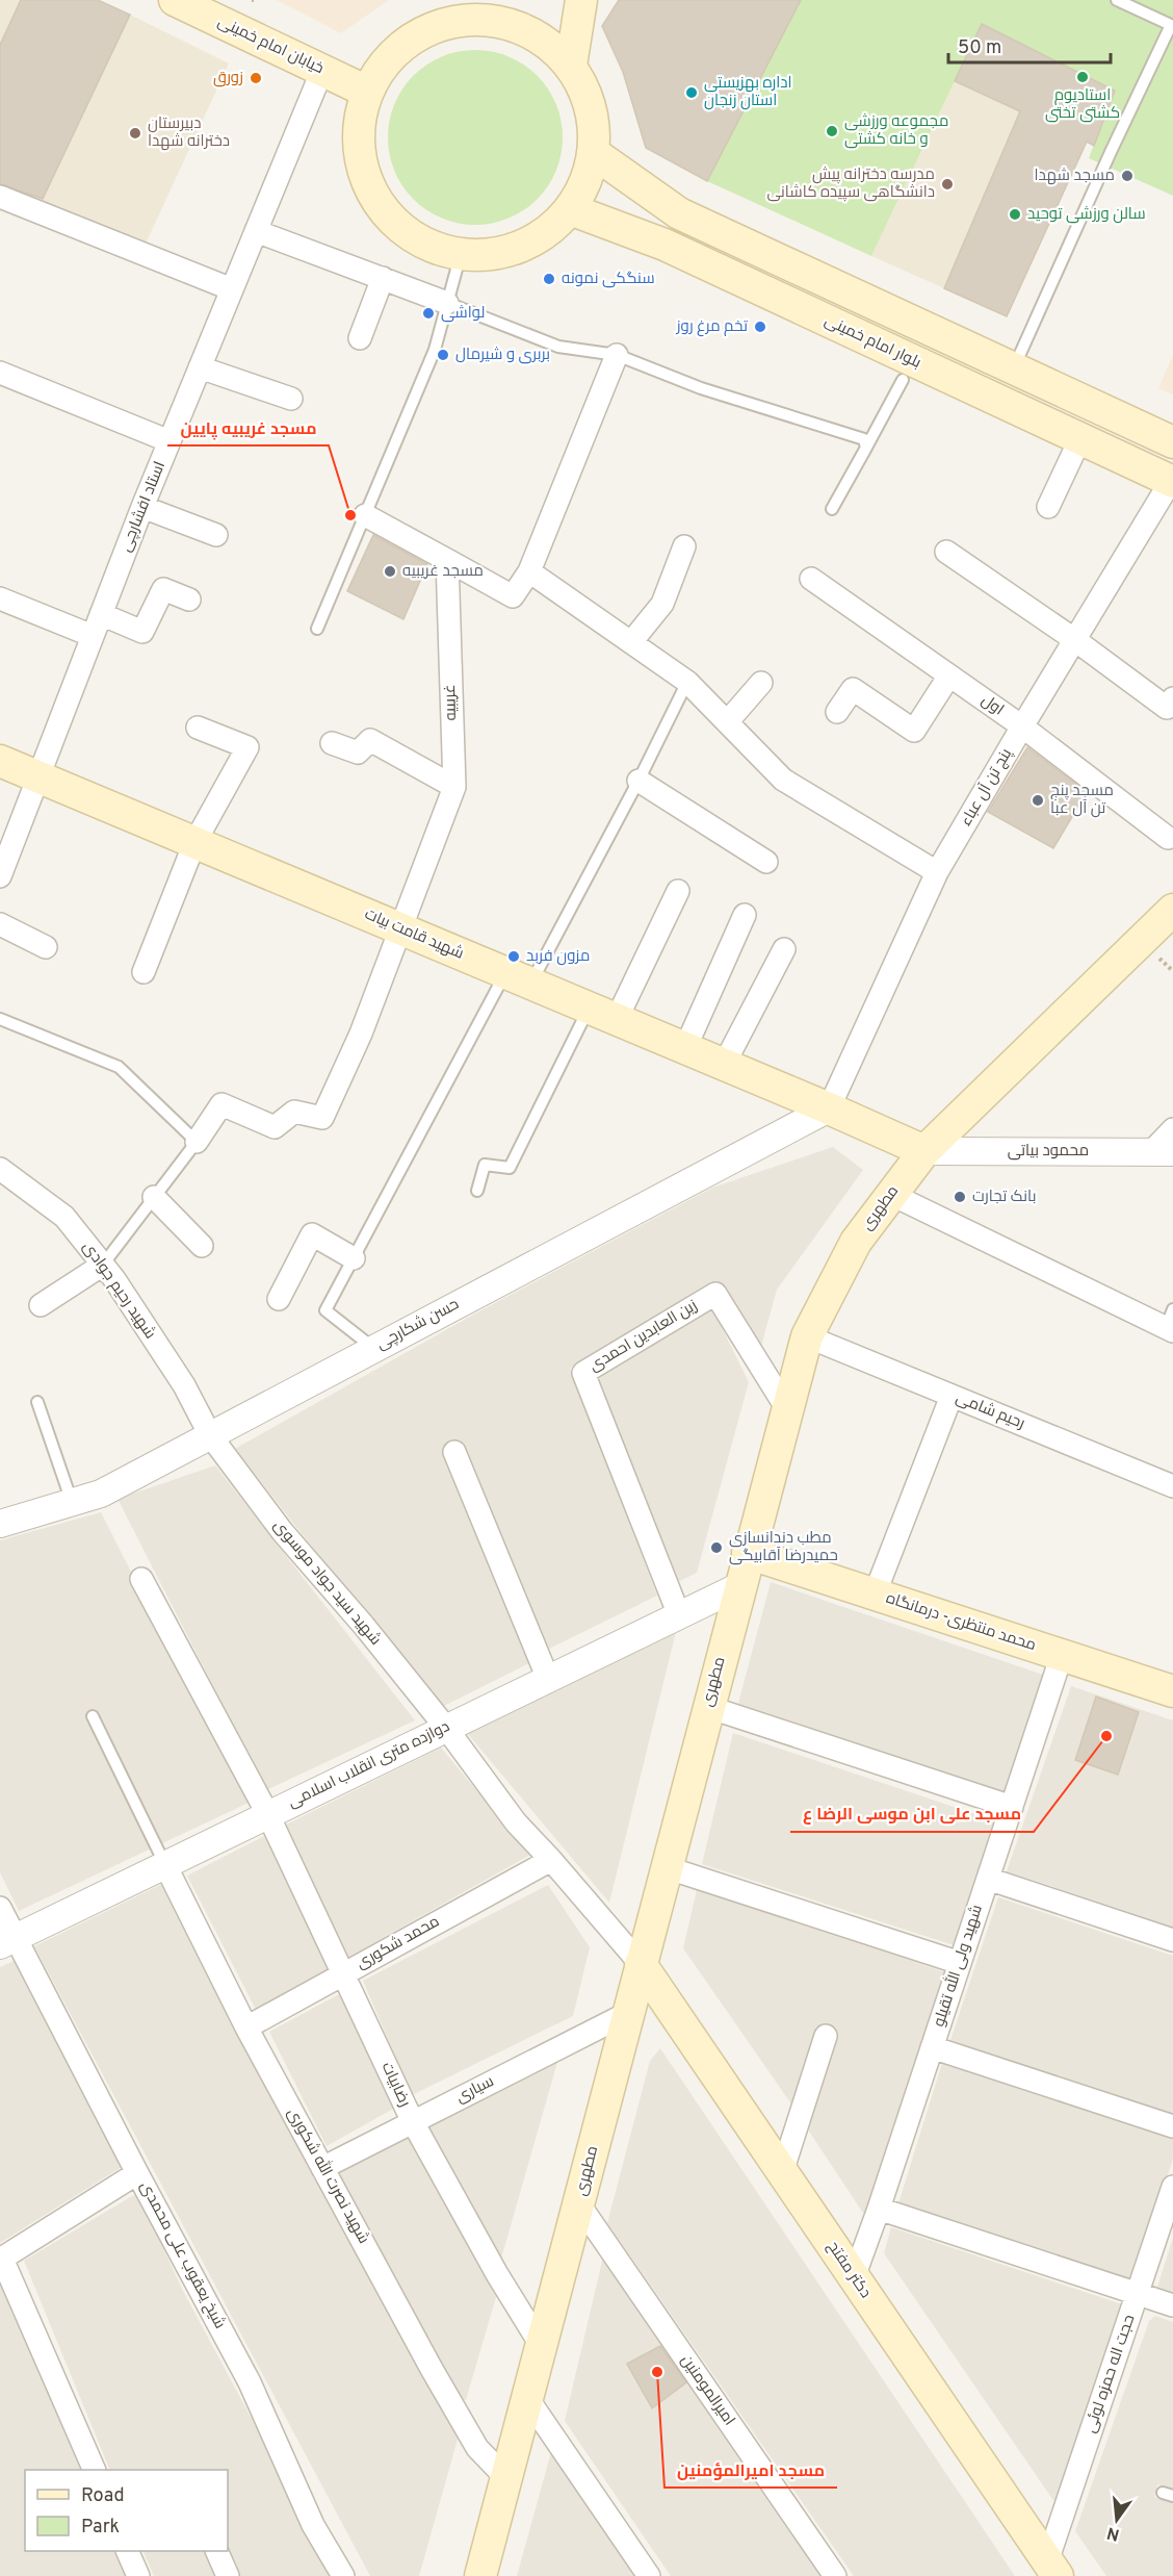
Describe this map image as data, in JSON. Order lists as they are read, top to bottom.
{
  "streets": {
    "main road": [
      "خیابان امام خمینی",
      "بلوار امام خمینی",
      "شهید قامت بیات",
      "مطهری",
      "محمد منتظری- درمانگاه",
      "دکتر مفتح"
    ],
    "street": [
      "استاد افشارچی",
      "غریبیه",
      "اول",
      "پنج تن آل عباء",
      "محمود بیاتی",
      "شهید رحیم جوادی",
      "حسن شکارچی",
      "زین العابدین احمدی",
      "رحیم شامی",
      "شهید سید جواد موسوی",
      "دوازده متری انقلاب اسلامی",
      "محمد شکوری",
      "شهید ولی الله تقیلو",
      "رضابیات",
      "سیاری",
      "شهید نصرت الله شکوری",
      "شیخ یعقوب علی محمدی",
      "حجت اله حمزه لوئی",
      "امیرالمومنین"
    ]
  },
  "crossings": [
    ["خیابان امام خمینی", "استاد افشارچی"],
    ["بلوار امام خمینی", "پنج تن آل عباء"],
    ["استاد افشارچی", "شهید قامت بیات"],
    ["غریبیه", "شهید قامت بیات"],
    ["اول", "پنج تن آل عباء"],
    ["پنج تن آل عباء", "شهید قامت بیات"],
    ["پنج تن آل عباء", "حسن شکارچی"],
    ["شهید قامت بیات", "محمود بیاتی"],
    ["شهید قامت بیات", "مطهری"],
    ["شهید قامت بیات", "حسن شکارچی"],
    ["محمود بیاتی", "مطهری"],
    ["مطهری", "زین العابدین احمدی"],
    ["مطهری", "رحیم شامی"],
    ["مطهری", "شهید سید جواد موسوی"],
    ["مطهری", "محمد منتظری- درمانگاه"],
    ["مطهری", "دوازده متری انقلاب اسلامی"],
    ["مطهری", "رضابیات"],
    ["مطهری", "سیاری"],
    ["مطهری", "شهید نصرت الله شکوری"],
    ["مطهری", "دکتر مفتح"],
    ["مطهری", "امیرالمومنین"],
    ["شهید رحیم جوادی", "حسن شکارچی"],
    ["شهید رحیم جوادی", "شهید سید جواد موسوی"],
    ["حسن شکارچی", "شهید سید جواد موسوی"],
    ["زین العابدین احمدی", "دوازده متری انقلاب اسلامی"],
    ["شهید سید جواد موسوی", "دوازده متری انقلاب اسلامی"],
    ["شهید سید جواد موسوی", "محمد شکوری"],
    ["شهید سید جواد موسوی", "دکتر مفتح"],
    ["محمد منتظری- درمانگاه", "شهید ولی الله تقیلو"],
    ["دوازده متری انقلاب اسلامی", "رضابیات"],
    ["دوازده متری انقلاب اسلامی", "شهید نصرت الله شکوری"],
    ["دوازده متری انقلاب اسلامی", "شیخ یعقوب علی محمدی"],
    ["محمد شکوری", "رضابیات"],
    ["محمد شکوری", "شهید نصرت الله شکوری"],
    ["شهید ولی الله تقیلو", "دکتر مفتح"],
    ["رضابیات", "سیاری"],
    ["سیاری", "شهید نصرت الله شکوری"],
    ["دکتر مفتح", "حجت اله حمزه لوئی"]
  ],
  "places": [
    "استادیوم کشتى تختى",
    "زورق",
    "اداره بهزیستی استان زنجان",
    "مجموعه ورزشی و خانه کشتی",
    "دبیرستان دخترانه شهدا",
    "مسجد شهدا",
    "مدرسه دخترانه پیش دانشگاهی سپیده کاشانی",
    "سالن ورزشی توحید",
    "سنگکی نمونه",
    "لواشی",
    "تخم مرغ روز",
    "بربری و شیرمال",
    "مسجد غریبیه پایین",
    "مسجد غریبیه",
    "مسجد پنج تن آل عبا",
    "مزون فربد",
    "بانک تجارت",
    "مطب دندانسازی حمیدرضا آقابیگی",
    "مسجد علی ابن موسی الرضا ع",
    "مسجد امیرالمؤمنین"
  ],
  "legend": ["Road", "Park"],
  "scale_bar": "50 m",
  "north": "bottom"
}
